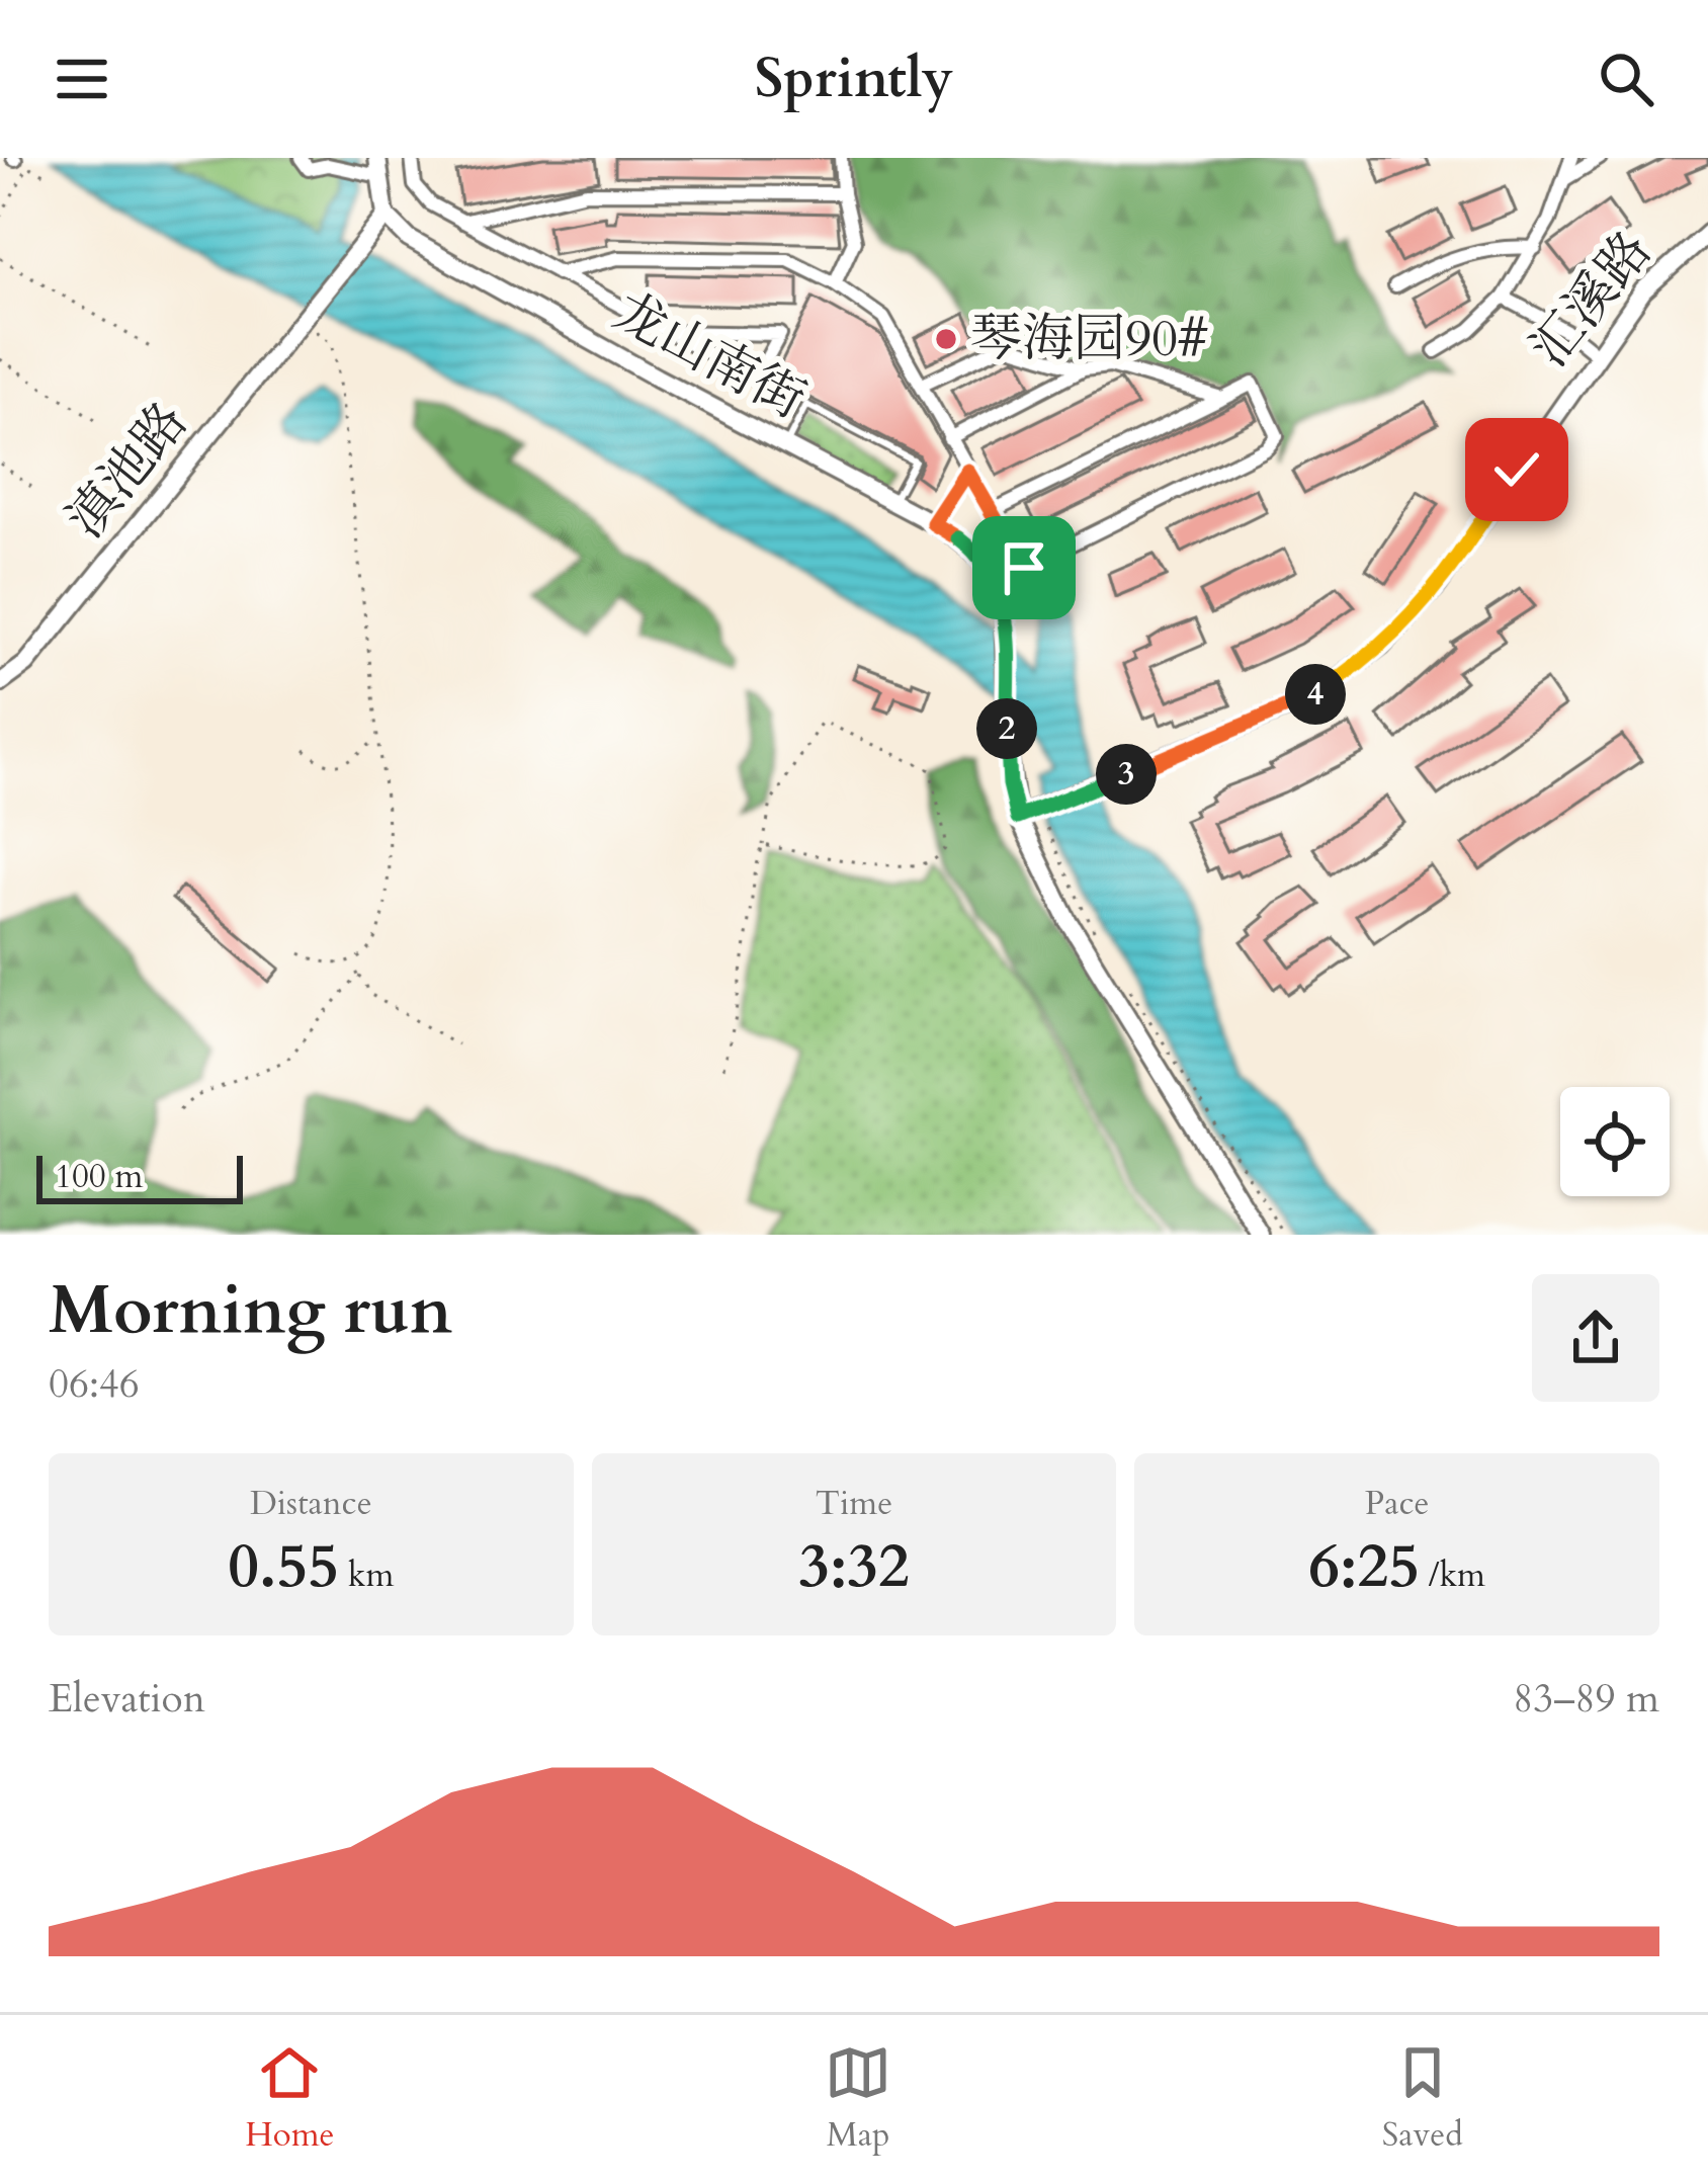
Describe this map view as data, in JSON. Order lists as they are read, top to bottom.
{
  "streets": {
    "street": ["汇溪路", "龙山南街", "滇池路"]
  },
  "crossings": [
    ["汇溪路", "龙山南街"],
    ["龙山南街", "滇池路"]
  ],
  "places": ["琴海园90#"],
  "scale_bar": "100 m",
  "page": {
    "header": "Sprintly",
    "pins": ["4", "2", "3"],
    "scale": "100 m",
    "heading": ["Morning run", "06:46"],
    "stats": [
      ["Distance", "0.55 km"],
      ["Time", "3:32"],
      ["Pace", "6:25 /km"]
    ],
    "chart": ["Elevation", "83–89 m"],
    "tabs": ["Home", "Map", "Saved"]
  }
}
